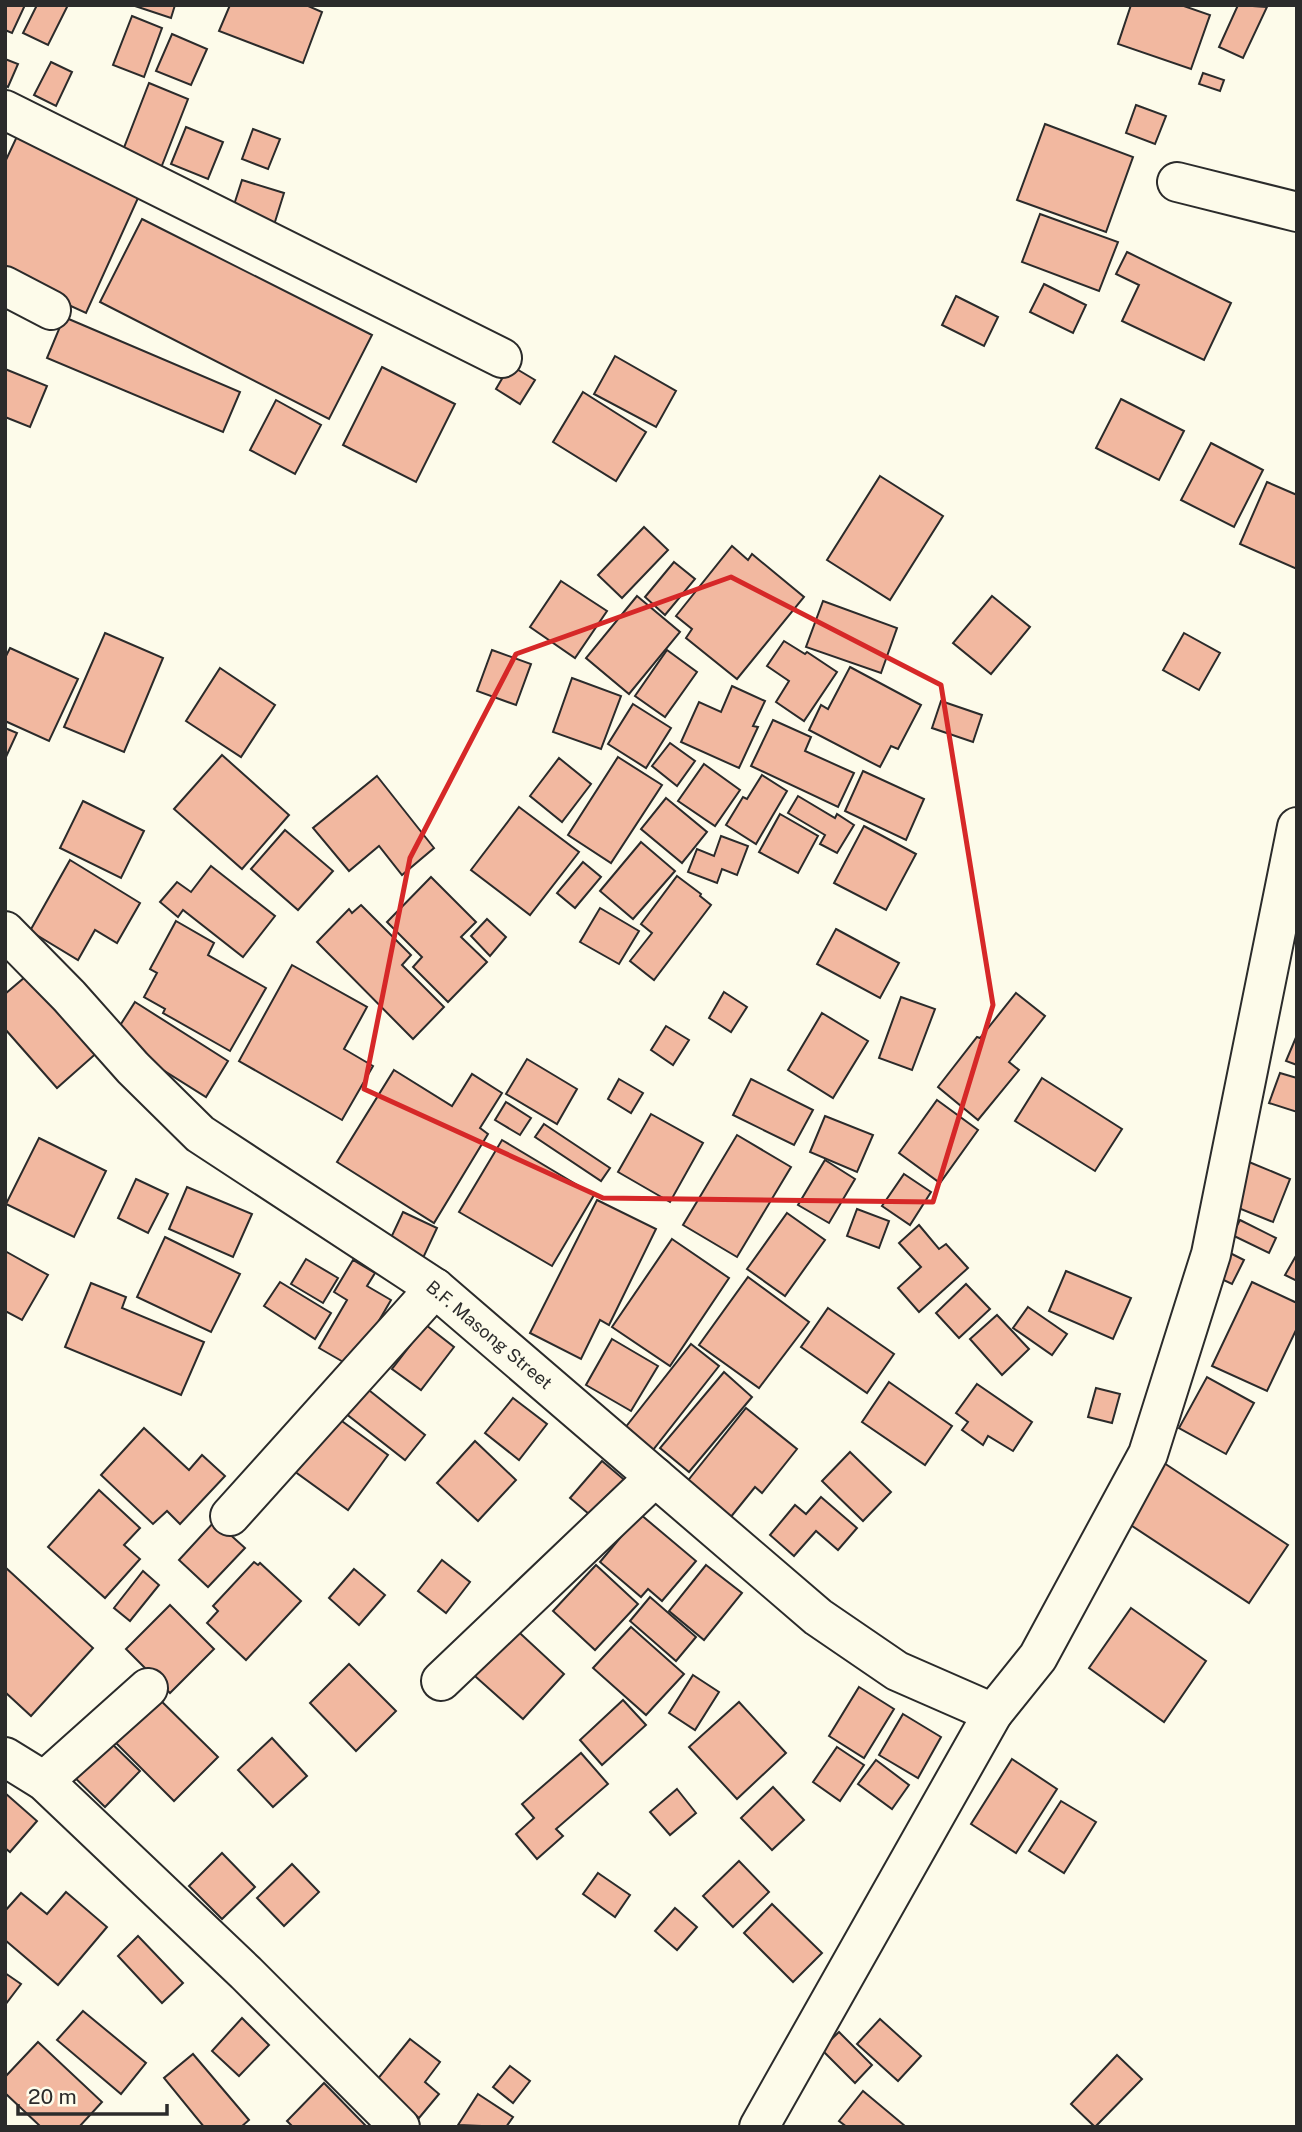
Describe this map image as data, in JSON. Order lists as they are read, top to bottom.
{
  "streets": {
    "street": ["B.F. Masong Street"]
  },
  "scale_bar": "20 m"
}
